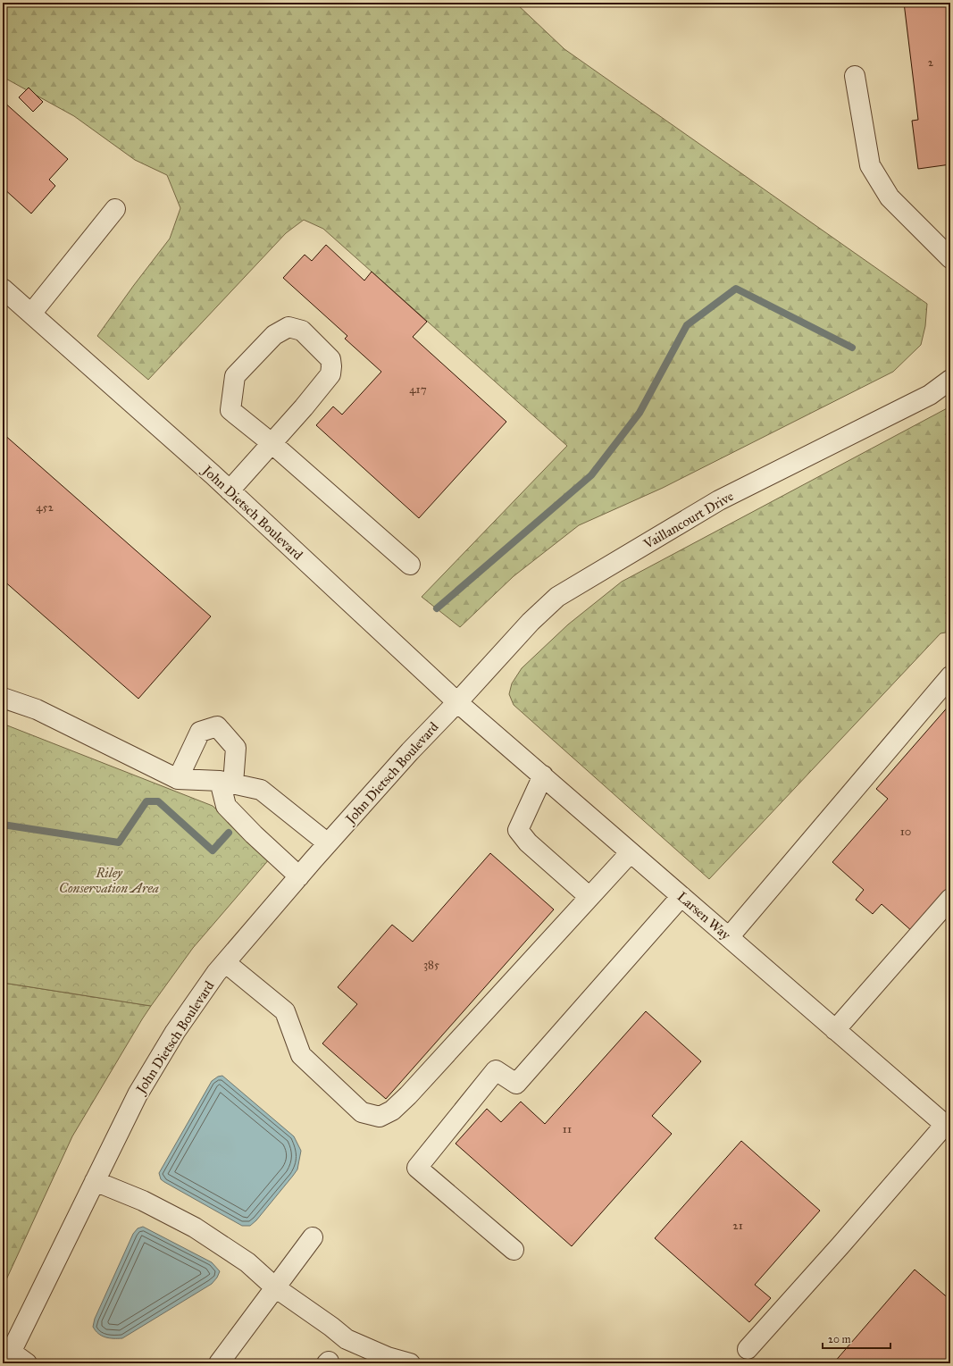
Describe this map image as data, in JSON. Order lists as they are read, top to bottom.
{
  "streets": {
    "street": ["John Dietsch Boulevard", "Vaillancourt Drive", "Larsen Way"]
  },
  "crossings": [
    ["John Dietsch Boulevard", "Vaillancourt Drive"],
    ["John Dietsch Boulevard", "Larsen Way"],
    ["Vaillancourt Drive", "Larsen Way"]
  ],
  "parks": ["Riley Conservation Area"],
  "house_numbers": [
    "2",
    "417",
    "452",
    "10",
    "385",
    "11",
    "21"
  ],
  "scale_bar": "20 m"
}
